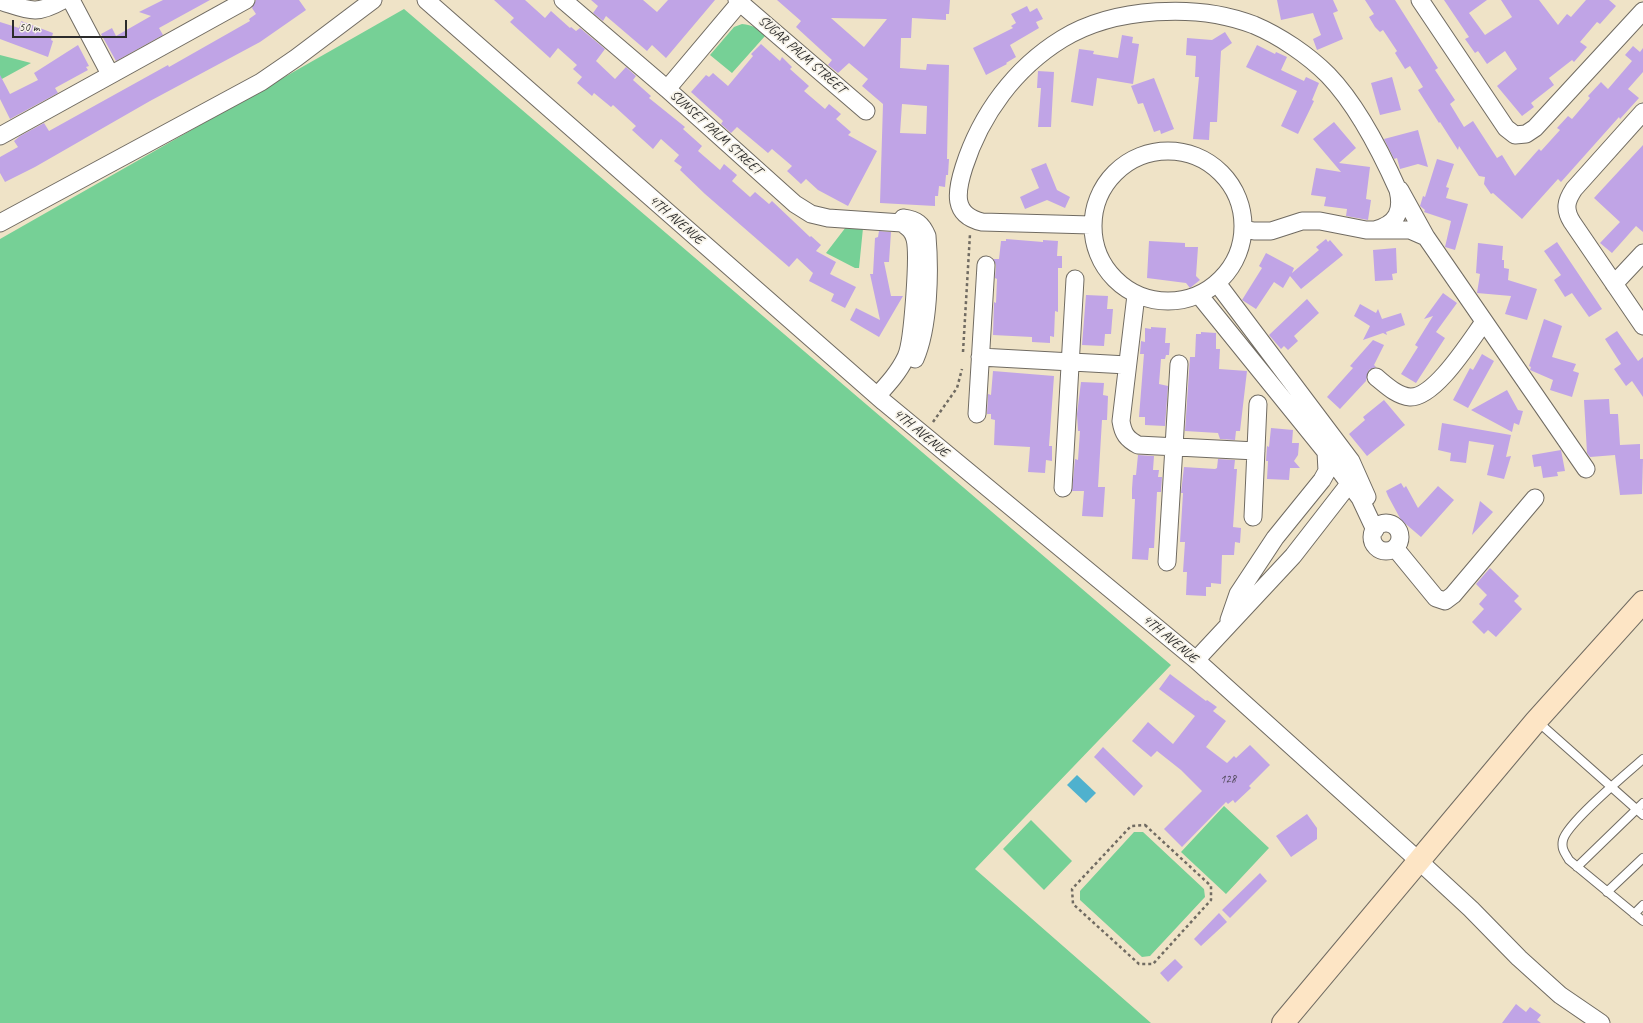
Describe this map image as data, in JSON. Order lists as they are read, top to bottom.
{
  "streets": {
    "street": ["SUGAR PALM STREET", "SUNSET PALM STREET", "4TH AVENUE"]
  },
  "crossings": [
    ["SUNSET PALM STREET", "4TH AVENUE"]
  ],
  "house_numbers": ["128"],
  "scale_bar": "50 m"
}
